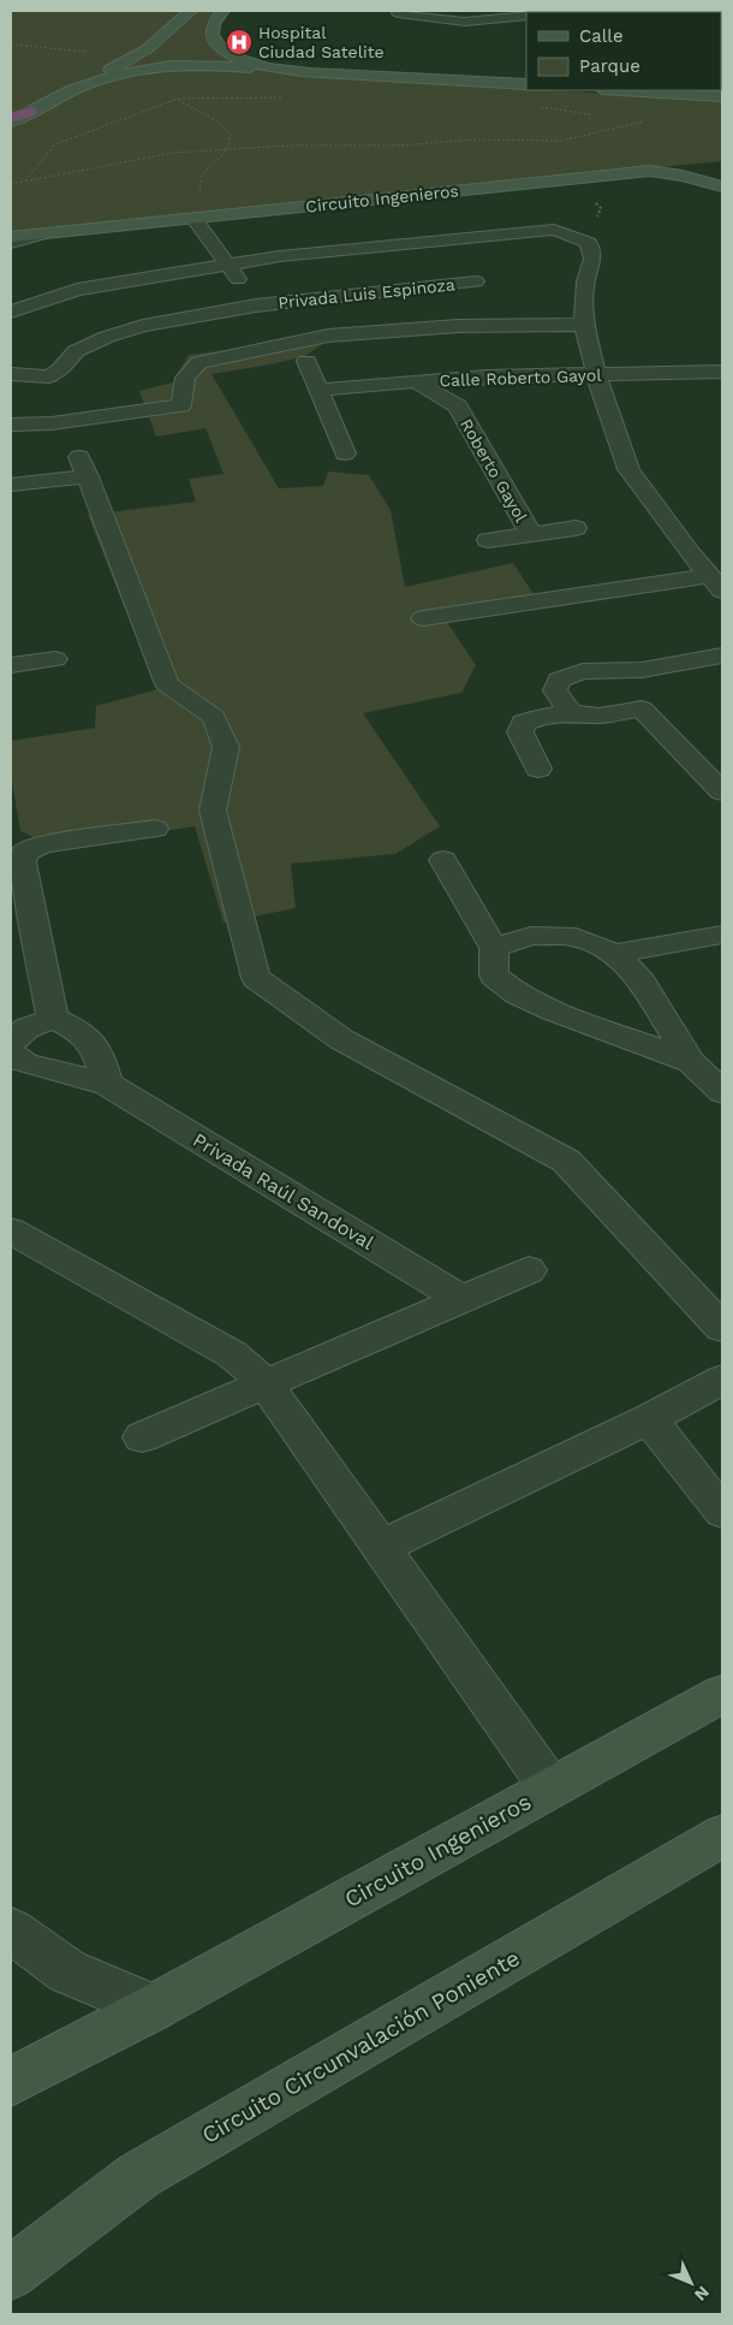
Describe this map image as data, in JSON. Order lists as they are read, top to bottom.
{
  "streets": {
    "main road": ["Circuito Ingenieros", "Circuito Circunvalación Poniente"],
    "street": [
      "Privada Luis Espinoza",
      "Calle Roberto Gayol",
      "Roberto Gayol",
      "Privada Raúl Sandoval"
    ]
  },
  "crossings": [
    ["Circuito Ingenieros", "Privada Luis Espinoza"],
    ["Calle Roberto Gayol", "Roberto Gayol"]
  ],
  "places": {
    "hospital": ["Hospital Ciudad Satelite"]
  },
  "legend": ["Calle", "Parque"],
  "north": "bottom right"
}
